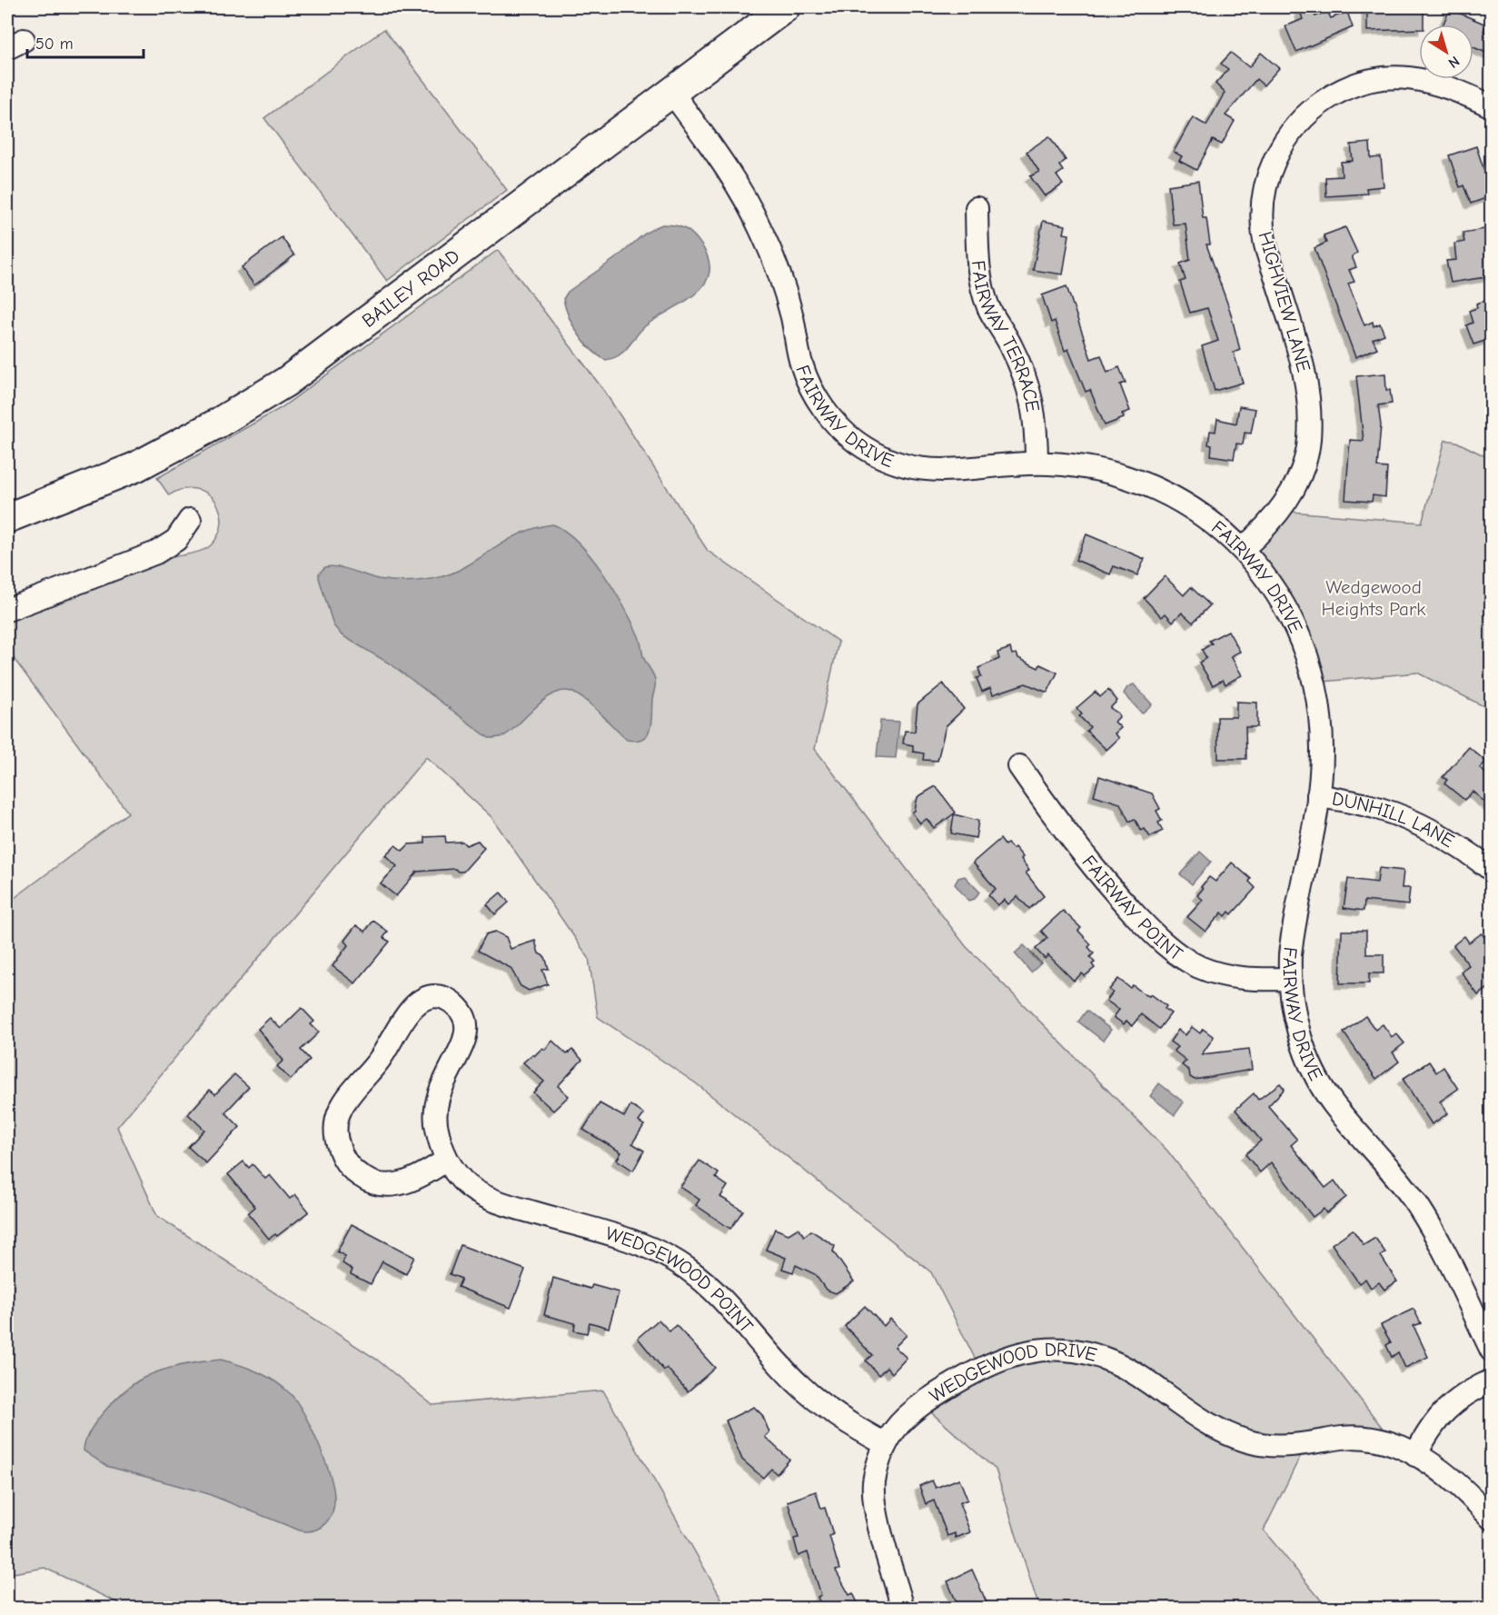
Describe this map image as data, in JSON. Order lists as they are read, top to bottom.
{
  "streets": {
    "main road": ["BAILEY ROAD"],
    "street": [
      "HIGHVIEW LANE",
      "FAIRWAY TERRACE",
      "FAIRWAY DRIVE",
      "DUNHILL LANE",
      "FAIRWAY POINT",
      "WEDGEWOOD POINT",
      "WEDGEWOOD DRIVE"
    ]
  },
  "crossings": [
    ["BAILEY ROAD", "FAIRWAY DRIVE"],
    ["HIGHVIEW LANE", "FAIRWAY DRIVE"],
    ["FAIRWAY TERRACE", "FAIRWAY DRIVE"],
    ["FAIRWAY DRIVE", "DUNHILL LANE"],
    ["FAIRWAY DRIVE", "FAIRWAY POINT"],
    ["WEDGEWOOD POINT", "WEDGEWOOD DRIVE"]
  ],
  "parks": ["Wedgewood Heights Park"],
  "scale_bar": "50 m",
  "north": "bottom right"
}
